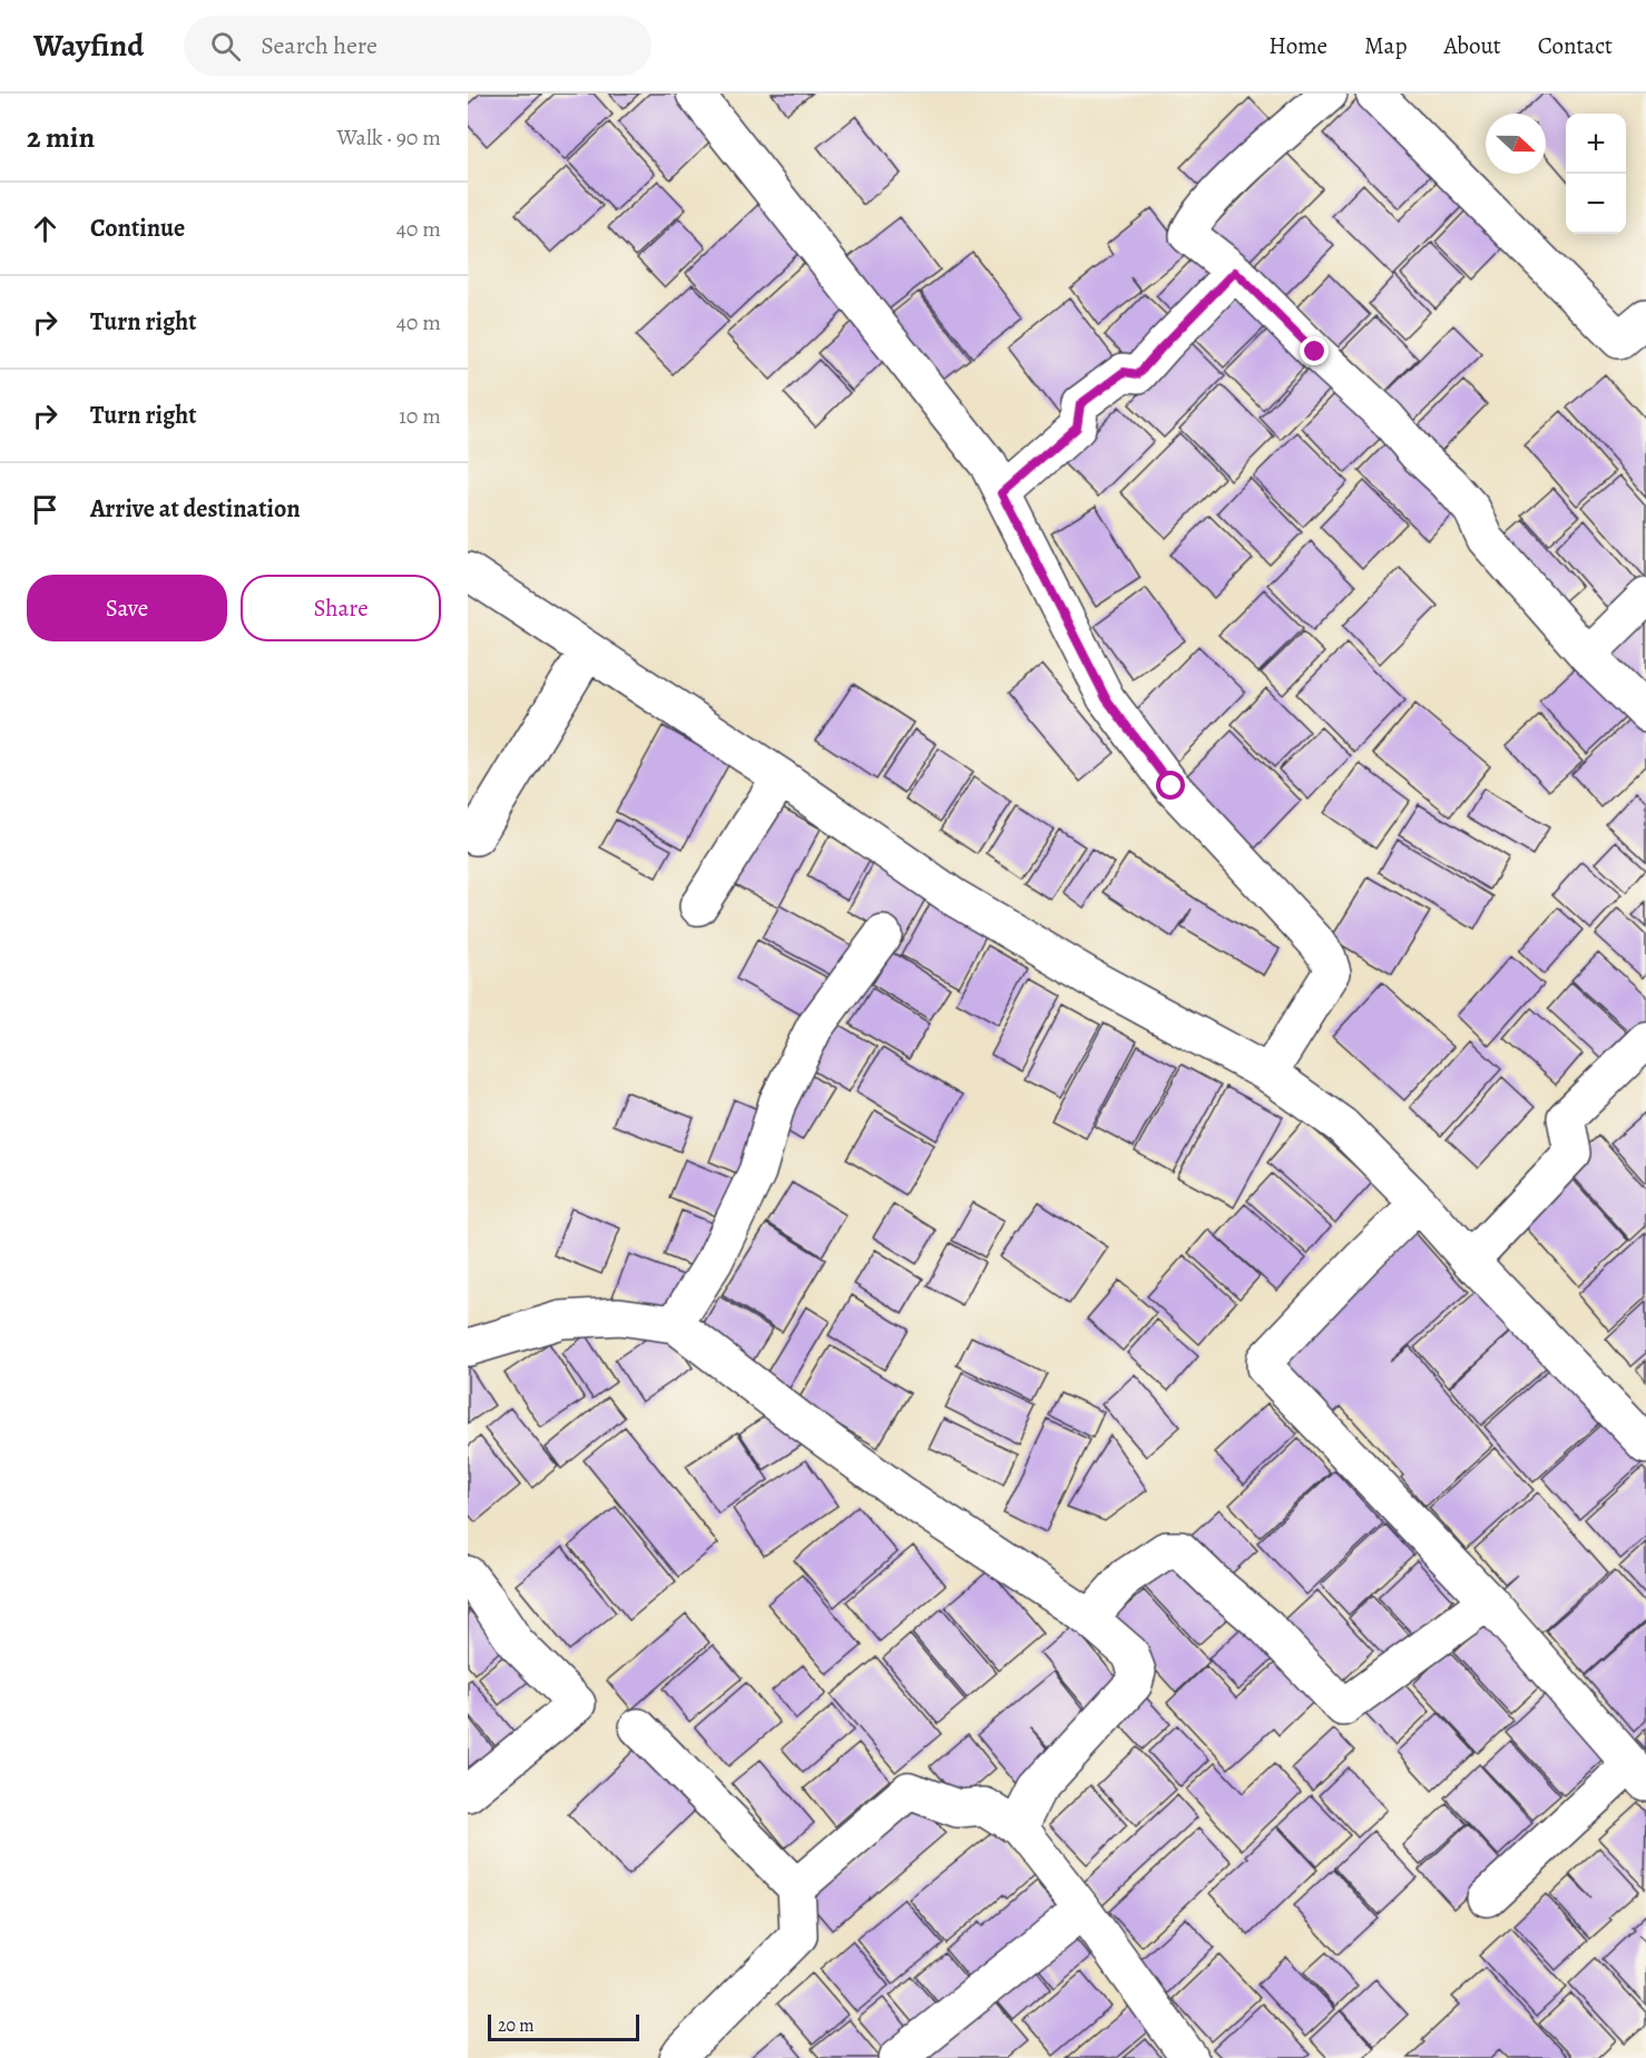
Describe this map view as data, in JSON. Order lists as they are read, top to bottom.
{
  "scale_bar": "20 m",
  "north": "right",
  "page": {
    "header": "Wayfind",
    "search": "Search here",
    "nav": [
      "Home",
      "Map",
      "About",
      "Contact"
    ],
    "heading": ["2 min", "Walk · 90 m"],
    "map_buttons": ["+", "−"],
    "list": [
      ["Continue", "40 m"],
      ["Turn right", "40 m"],
      ["Turn right", "10 m"],
      "Arrive at destination"
    ],
    "buttons": ["Save", "Share"],
    "scale": "20 m"
  }
}
